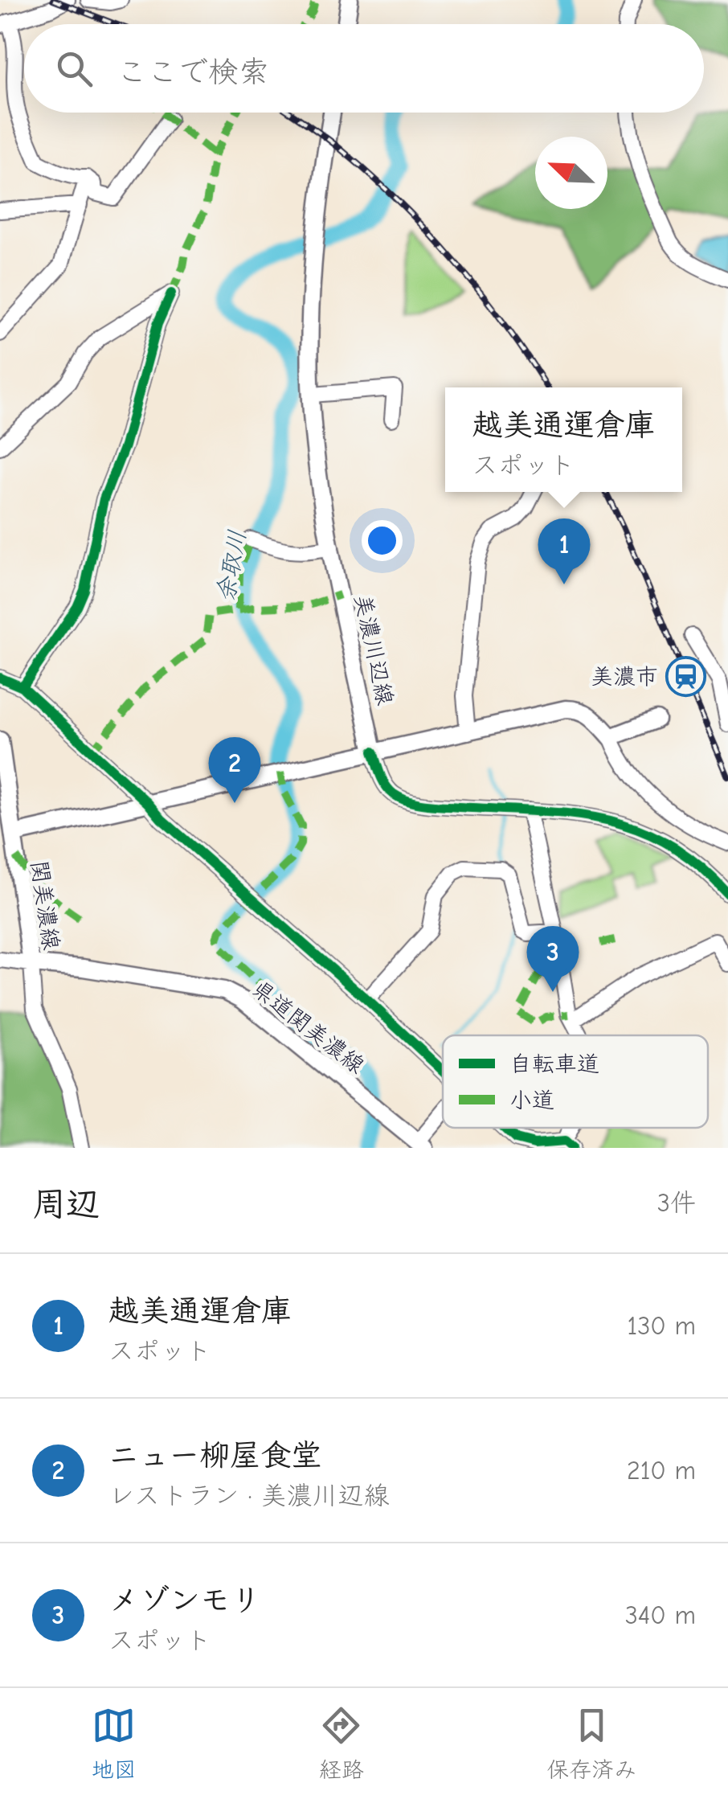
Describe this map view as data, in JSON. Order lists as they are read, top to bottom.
{
  "streets": {
    "main road": ["美濃川辺線", "関美濃線", "県道関美濃線"]
  },
  "crossings": [
    ["関美濃線", "県道関美濃線"]
  ],
  "water": ["余取川"],
  "places": {
    "station": ["美濃市"]
  },
  "legend": ["自転車道", "小道"],
  "north": "top left",
  "page": {
    "search": "ここで検索",
    "popup": ["越美通運倉庫", "スポット"],
    "pins": ["1", "2", "3"],
    "heading": ["周辺", "3件"],
    "list": [
      {
        "mark": "1",
        "name": "越美通運倉庫",
        "note": "スポット",
        "value": "130 m"
      },
      {
        "mark": "2",
        "name": "ニュー柳屋食堂",
        "note": "レストラン · 美濃川辺線",
        "value": "210 m"
      },
      {
        "mark": "3",
        "name": "メゾンモリ",
        "note": "スポット",
        "value": "340 m"
      }
    ],
    "nav": ["地図", "経路", "保存済み"]
  }
}
